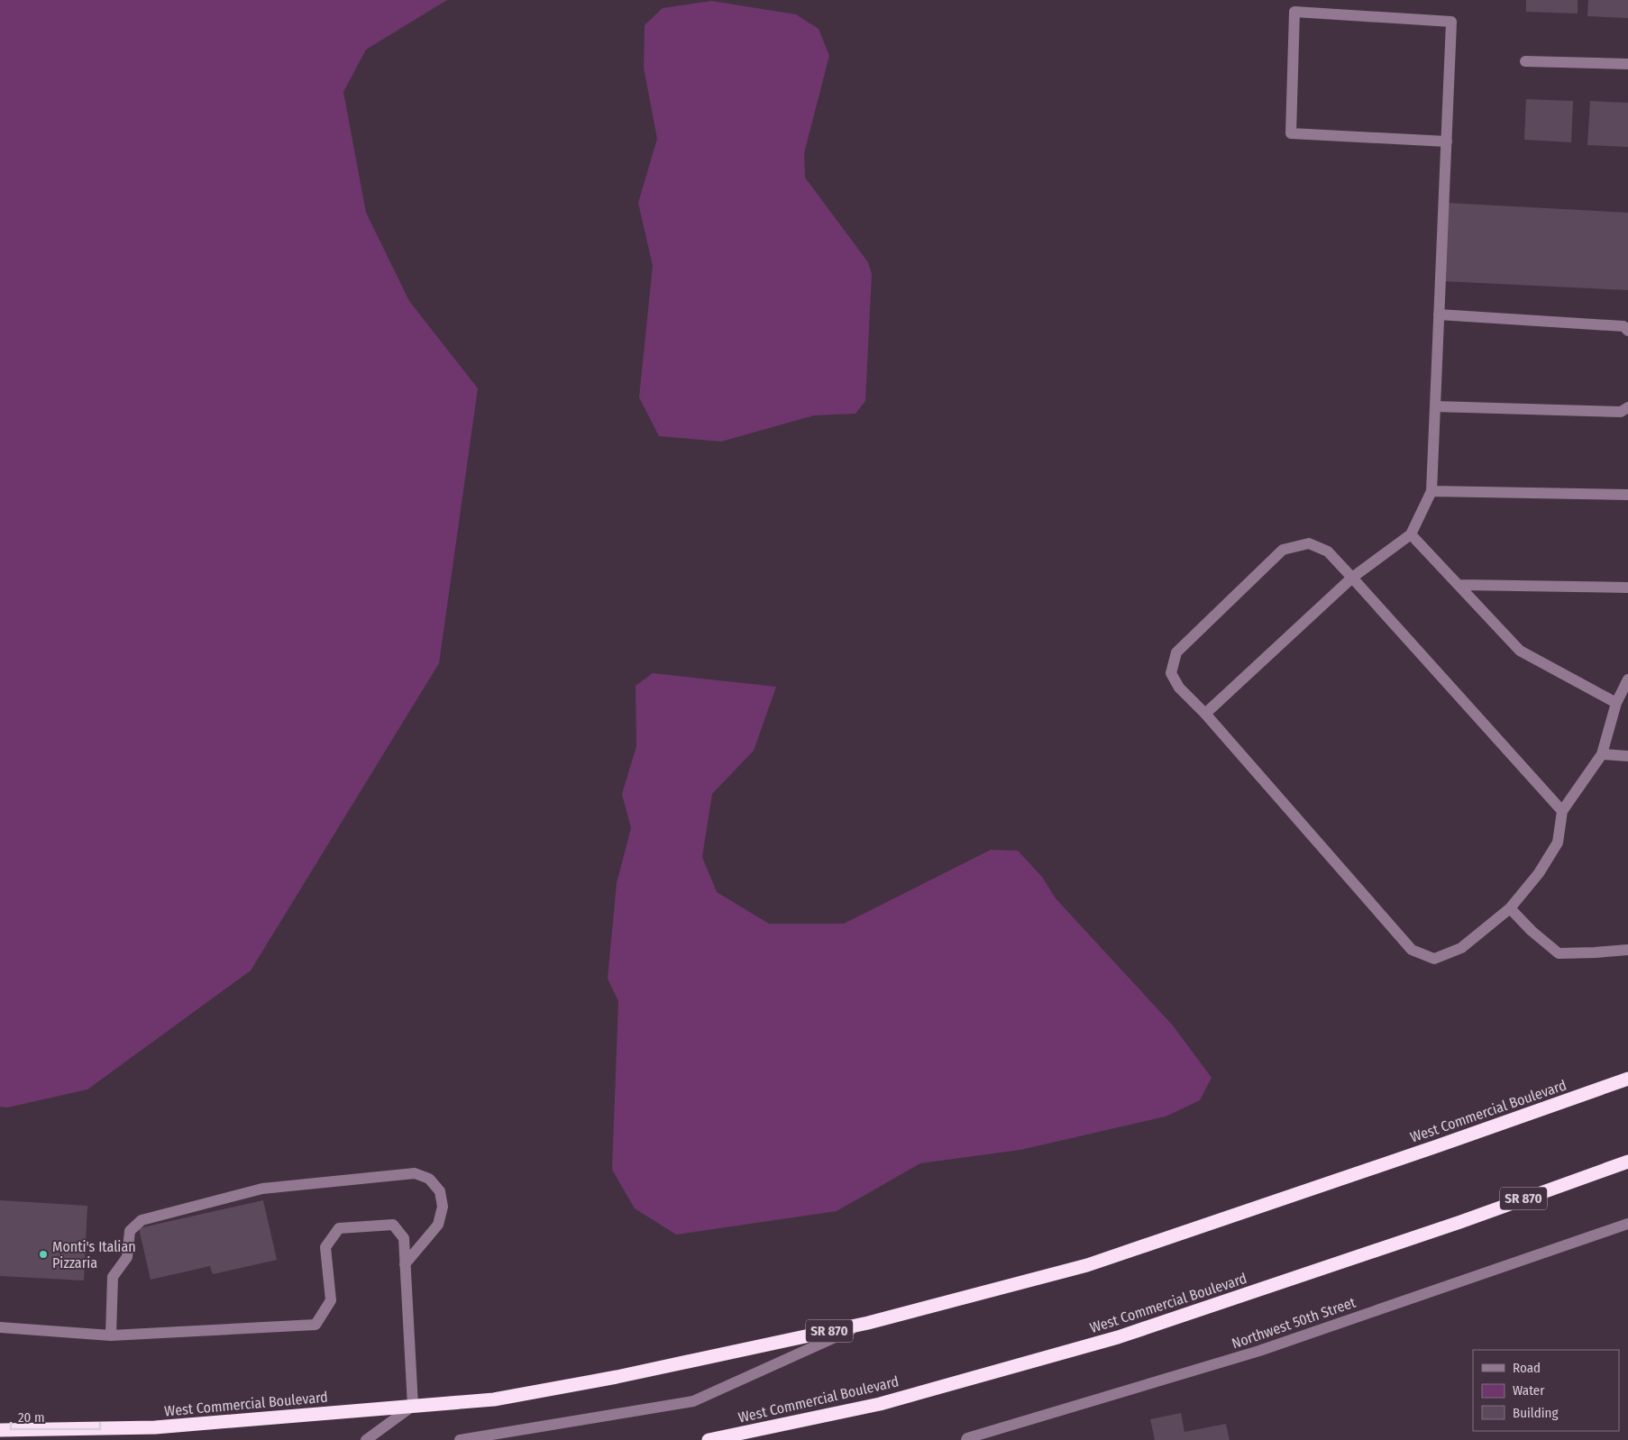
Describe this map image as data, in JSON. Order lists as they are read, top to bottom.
{
  "streets": {
    "highway": ["West Commercial Boulevard", "SR 870"],
    "street": ["Northwest 50th Street"]
  },
  "places": ["Monti's Italian Pizzaria"],
  "legend": ["Road", "Water", "Building"],
  "scale_bar": "20 m"
}
